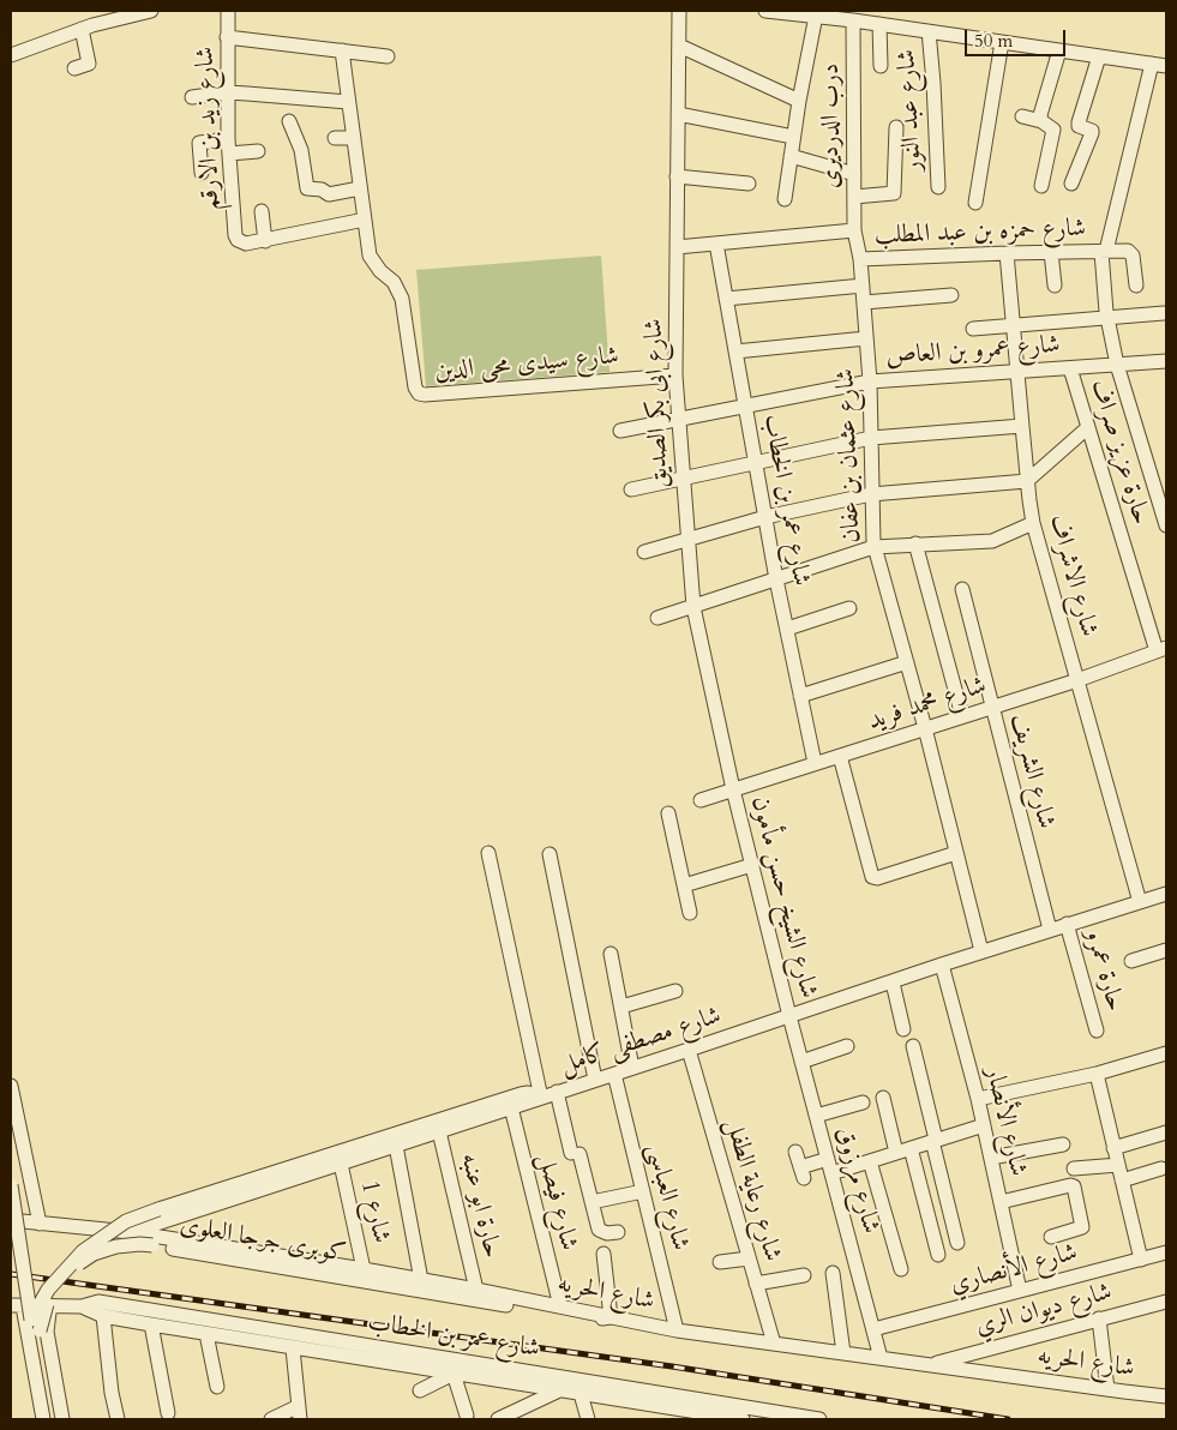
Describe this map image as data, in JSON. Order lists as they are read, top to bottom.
{
  "streets": {
    "street": [
      "شارع عبد النور",
      "درب الدرديرى",
      "شارع زيد بن الارقم",
      "شارع حمزه بن عبد المطلب",
      "شارع عمرو بن العاص",
      "شارع سيدى محى الدين",
      "شارع ابى بكر الصديق",
      "حارة عزيز صراف",
      "شارع عثمان بن عفان",
      "شارع عمر بن الخطاب",
      "شارع الاشراف",
      "شارع محمد فريد",
      "شارع الشريف",
      "شارع الشيخ حسن مأمون",
      "حارة عمرو",
      "شارع مصطفى كامل",
      "شارع الأنصار",
      "شارع مرزوق",
      "شارع رعاية الطفل",
      "شارع العباسى",
      "شارع فيصل",
      "حارة ابو عنبه",
      "شارع 1",
      "كوبرى جرجا العلوى",
      "شارع الأنصاري",
      "شارع الحريه",
      "شارع ديوان الري"
    ]
  },
  "crossings": [
    ["درب الدرديرى", "شارع عثمان بن عفان"],
    ["شارع حمزه بن عبد المطلب", "شارع عثمان بن عفان"],
    ["شارع حمزه بن عبد المطلب", "شارع الاشراف"],
    ["شارع عمرو بن العاص", "شارع ابى بكر الصديق"],
    ["شارع عمرو بن العاص", "حارة عزيز صراف"],
    ["شارع عمرو بن العاص", "شارع عثمان بن عفان"],
    ["شارع عمرو بن العاص", "شارع عمر بن الخطاب"],
    ["شارع عمرو بن العاص", "شارع الاشراف"],
    ["شارع سيدى محى الدين", "شارع ابى بكر الصديق"],
    ["شارع ابى بكر الصديق", "شارع محمد فريد"],
    ["شارع ابى بكر الصديق", "شارع الشيخ حسن مأمون"],
    ["حارة عزيز صراف", "شارع محمد فريد"],
    ["شارع عثمان بن عفان", "شارع محمد فريد"],
    ["شارع عثمان بن عفان", "شارع مصطفى كامل"],
    ["شارع عمر بن الخطاب", "شارع محمد فريد"],
    ["شارع الاشراف", "شارع محمد فريد"],
    ["شارع الاشراف", "شارع مصطفى كامل"],
    ["شارع محمد فريد", "شارع الشريف"],
    ["شارع محمد فريد", "شارع الشيخ حسن مأمون"],
    ["شارع الشريف", "شارع مصطفى كامل"],
    ["شارع الشيخ حسن مأمون", "شارع مصطفى كامل"],
    ["شارع الشيخ حسن مأمون", "شارع مرزوق"],
    ["حارة عمرو", "شارع مصطفى كامل"],
    ["شارع مصطفى كامل", "شارع الأنصار"],
    ["شارع مصطفى كامل", "شارع مرزوق"],
    ["شارع مصطفى كامل", "شارع رعاية الطفل"],
    ["شارع مصطفى كامل", "شارع العباسى"],
    ["شارع مصطفى كامل", "شارع فيصل"],
    ["شارع مصطفى كامل", "حارة ابو عنبه"],
    ["شارع مصطفى كامل", "شارع 1"],
    ["شارع مصطفى كامل", "كوبرى جرجا العلوى"],
    ["شارع مصطفى كامل", "شارع الحريه"],
    ["شارع الأنصار", "شارع الأنصاري"],
    ["شارع مرزوق", "شارع الأنصاري"],
    ["شارع مرزوق", "شارع الحريه"],
    ["شارع رعاية الطفل", "شارع الحريه"],
    ["شارع العباسى", "شارع الحريه"],
    ["شارع فيصل", "شارع الحريه"],
    ["حارة ابو عنبه", "شارع الحريه"],
    ["شارع 1", "شارع الحريه"],
    ["كوبرى جرجا العلوى", "شارع الحريه"],
    ["شارع الحريه", "شارع ديوان الري"]
  ],
  "scale_bar": "50 m"
}
